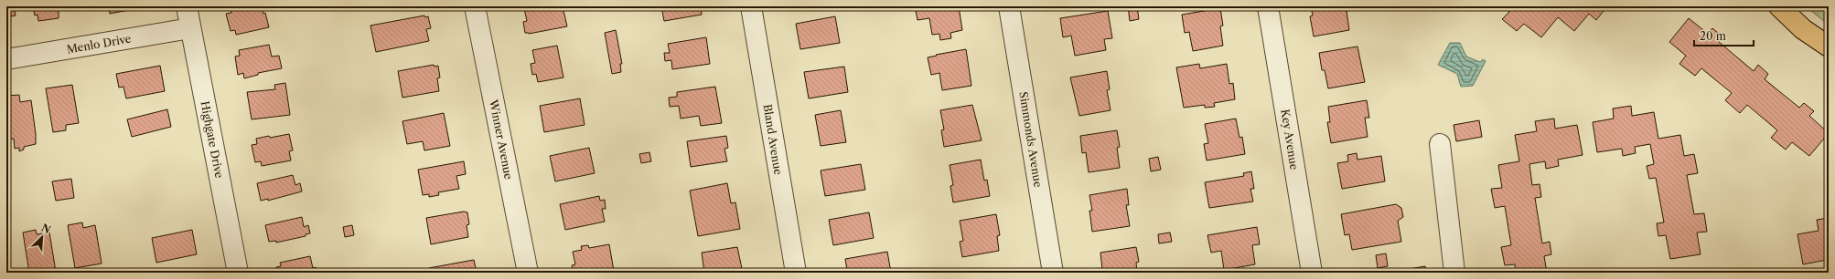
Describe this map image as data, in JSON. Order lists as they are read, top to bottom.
{
  "streets": {
    "street": [
      "Menlo Drive",
      "Highgate Drive",
      "Winner Avenue",
      "Bland Avenue",
      "Simmonds Avenue",
      "Key Avenue"
    ]
  },
  "crossings": [
    ["Menlo Drive", "Highgate Drive"]
  ],
  "scale_bar": "20 m",
  "north": "top right"
}
